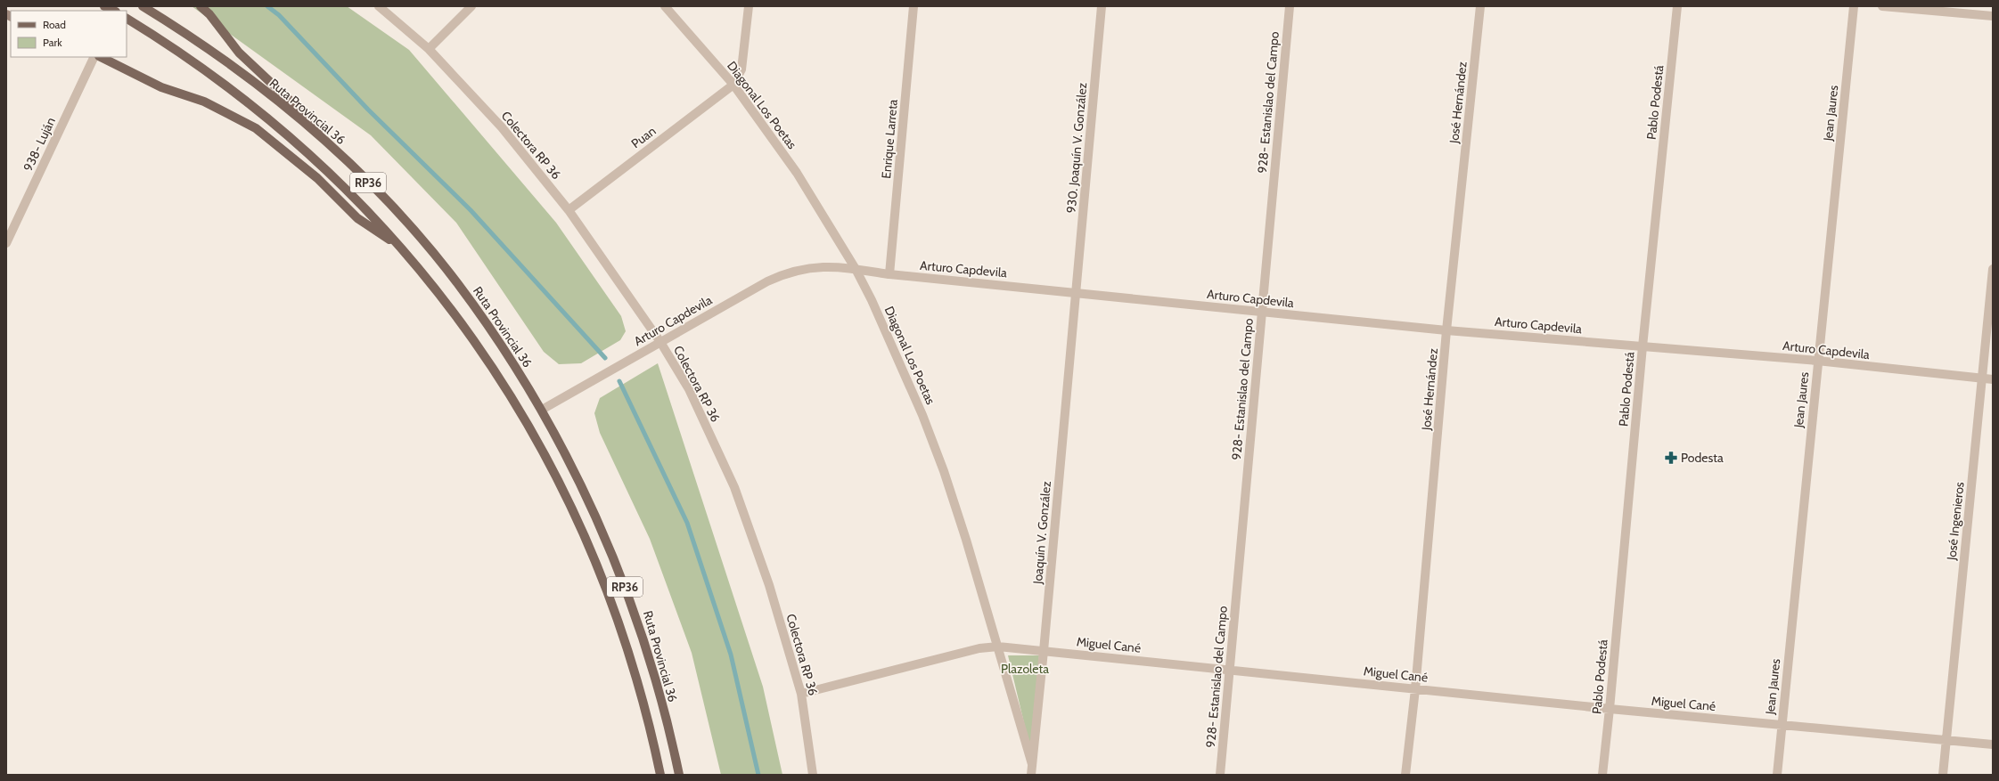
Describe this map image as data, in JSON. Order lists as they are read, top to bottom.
{
  "streets": {
    "main road": ["Ruta Provincial 36", "RP36"],
    "street": [
      "928- Estanislao del Campo",
      "José Hernández",
      "Pablo Podestá",
      "Diagonal Los Poetas",
      "Jean Jaures",
      "Puan",
      "Enrique Larreta",
      "938- Luján",
      "Colectora RP 36",
      "930. Joaquín V. González",
      "Arturo Capdevila",
      "José Ingenieros",
      "Joaquín V. González",
      "Miguel Cané"
    ]
  },
  "crossings": [
    ["928- Estanislao del Campo", "Arturo Capdevila"],
    ["928- Estanislao del Campo", "Miguel Cané"],
    ["José Hernández", "Arturo Capdevila"],
    ["José Hernández", "Miguel Cané"],
    ["Pablo Podestá", "Arturo Capdevila"],
    ["Pablo Podestá", "Miguel Cané"],
    ["Diagonal Los Poetas", "Puan"],
    ["Diagonal Los Poetas", "Arturo Capdevila"],
    ["Diagonal Los Poetas", "Joaquín V. González"],
    ["Diagonal Los Poetas", "Miguel Cané"],
    ["Ruta Provincial 36", "Arturo Capdevila"],
    ["Jean Jaures", "Arturo Capdevila"],
    ["Jean Jaures", "Miguel Cané"],
    ["Puan", "Colectora RP 36"],
    ["Enrique Larreta", "Arturo Capdevila"],
    ["Colectora RP 36", "Arturo Capdevila"],
    ["Colectora RP 36", "Miguel Cané"],
    ["930. Joaquín V. González", "Arturo Capdevila"],
    ["930. Joaquín V. González", "Joaquín V. González"],
    ["Arturo Capdevila", "José Ingenieros"],
    ["Arturo Capdevila", "Joaquín V. González"],
    ["José Ingenieros", "Miguel Cané"],
    ["Joaquín V. González", "Miguel Cané"]
  ],
  "parks": ["Plazoleta"],
  "places": {
    "pharmacy": ["Podesta"]
  },
  "legend": ["Road", "Park"]
}
